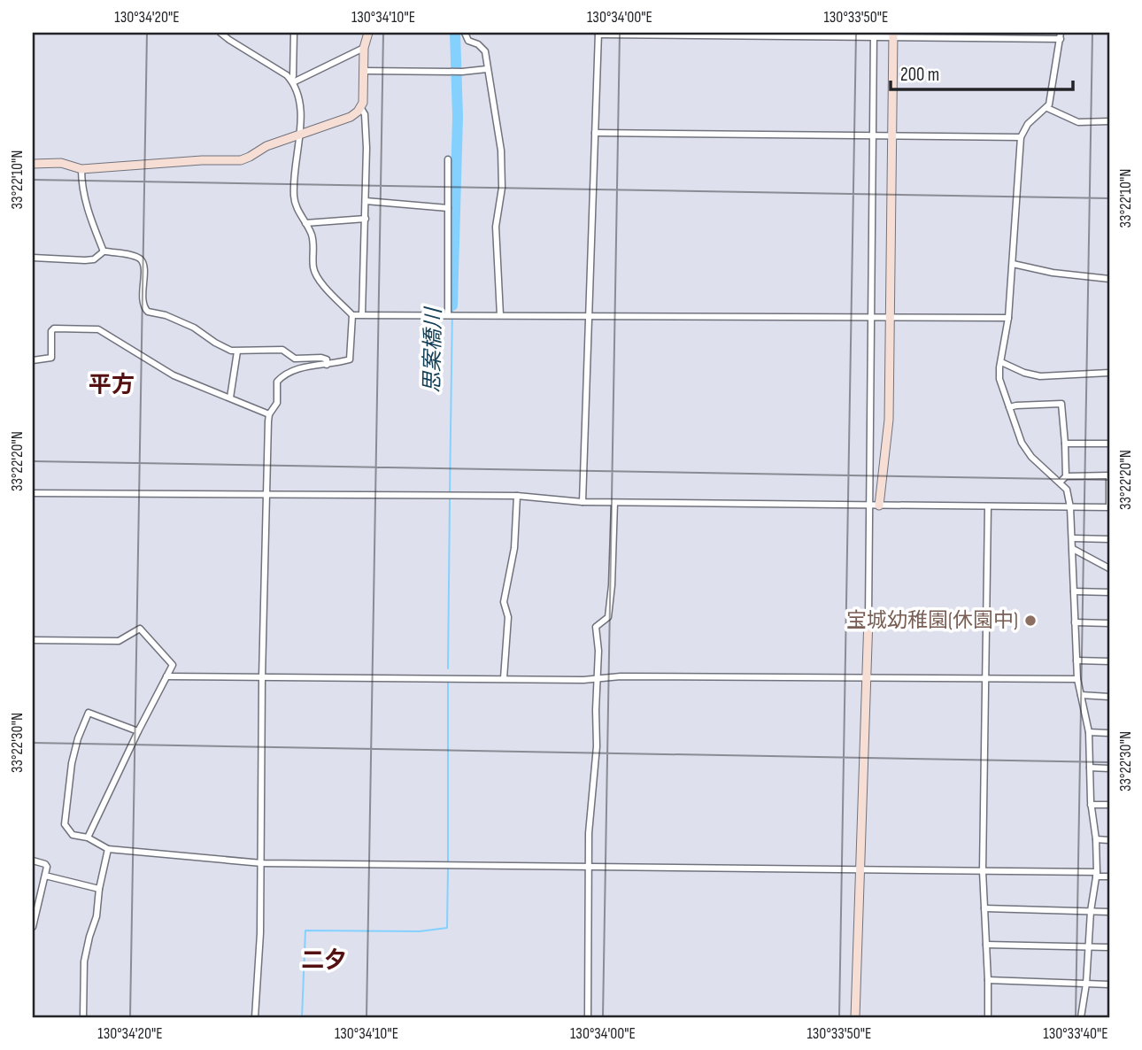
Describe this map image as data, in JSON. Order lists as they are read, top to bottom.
{
  "districts": ["平方", "二夕"],
  "water": ["思案橋川"],
  "places": ["宝城幼稚園(休園中)"],
  "scale_bar": "200 m",
  "coordinates": [
    "130°34'20\"E",
    "130°34'10\"E",
    "130°34'00\"E",
    "130°33'50\"E",
    "33°22'10\"N",
    "33°22'20\"N",
    "33°22'30\"N",
    "130°33'40\"E"
  ]
}
